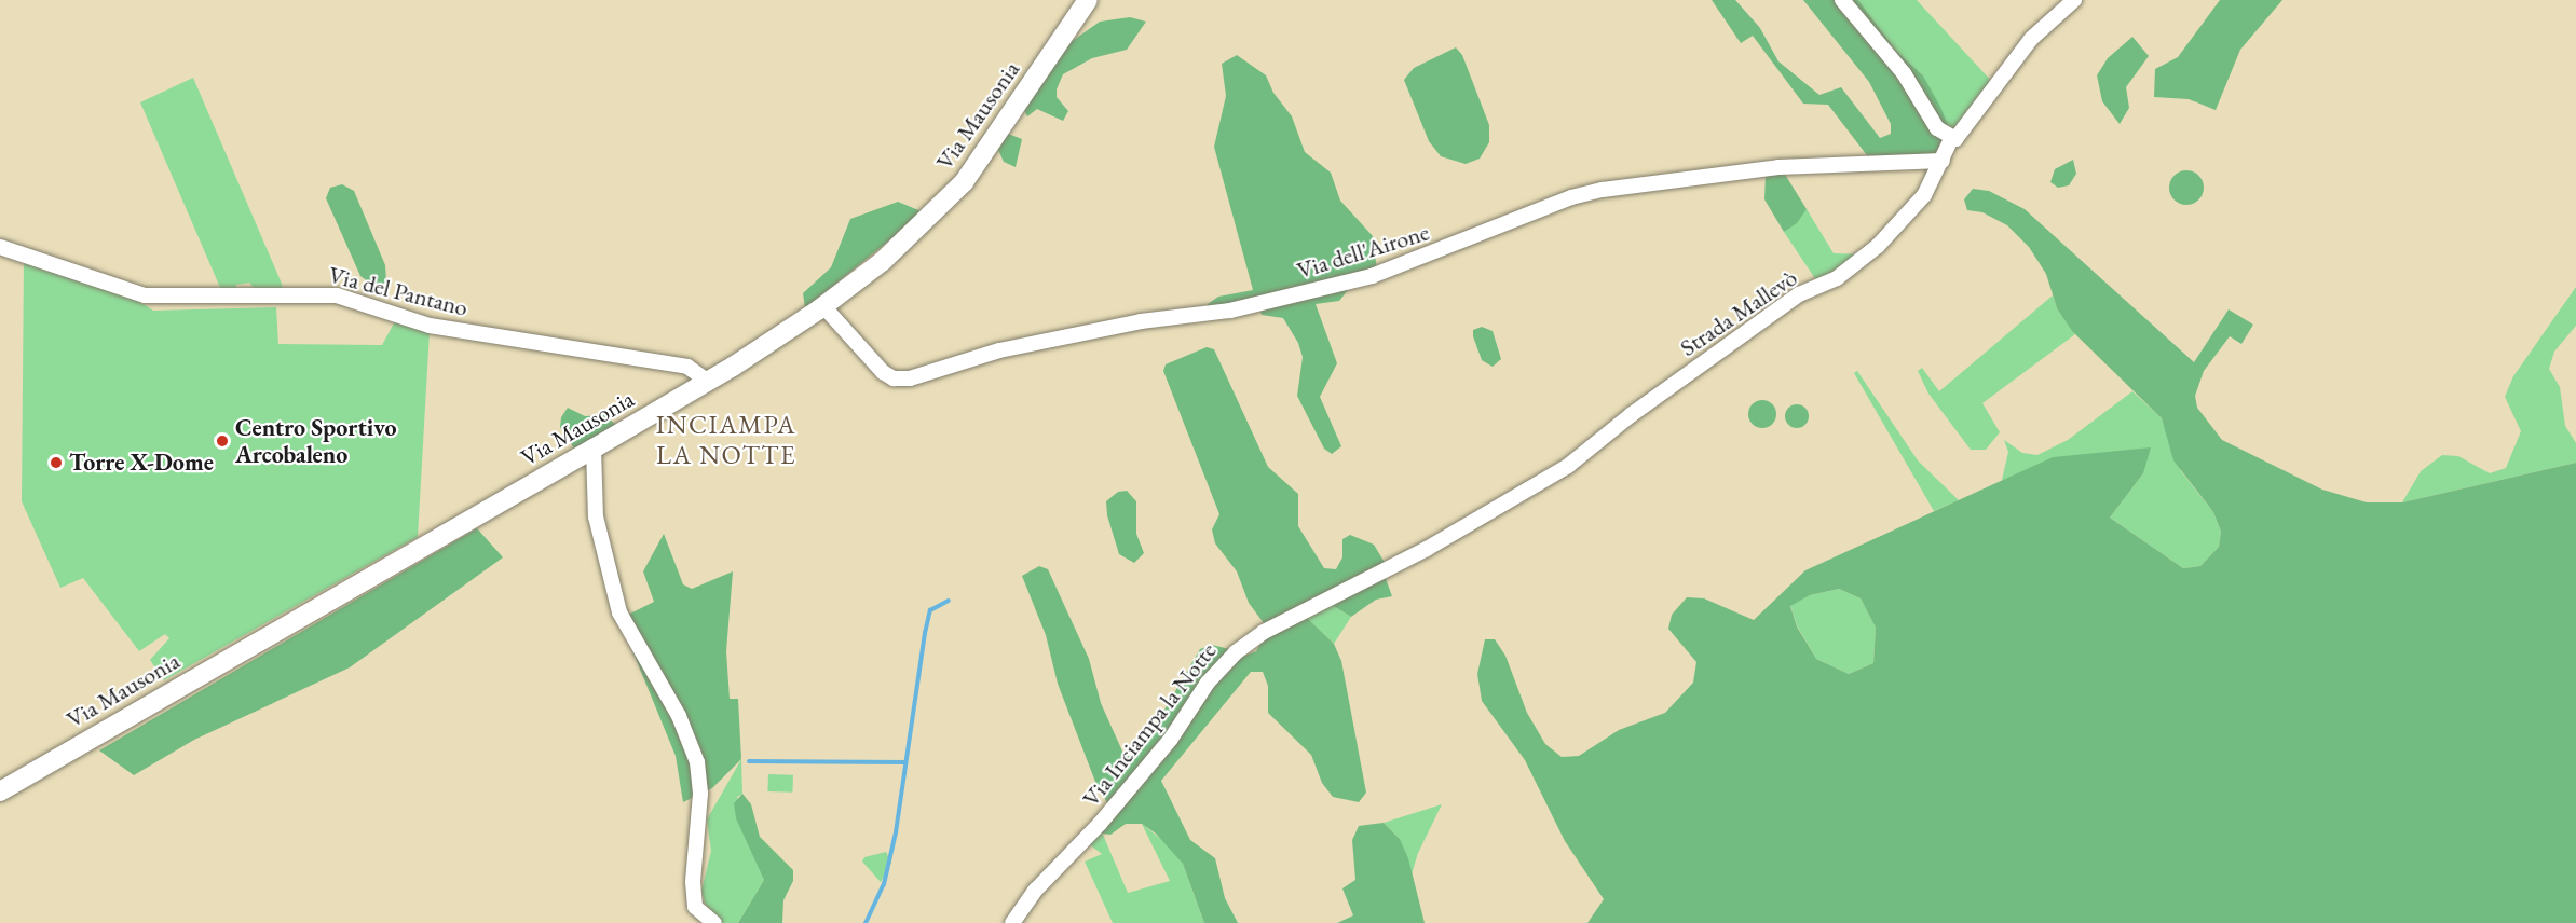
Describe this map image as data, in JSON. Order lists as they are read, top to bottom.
{
  "streets": {
    "main road": ["Via Mausonia"],
    "street": [
      "Via dell'Airone",
      "Via del Pantano",
      "Strada Mallevò",
      "Via Inciampa la Notte"
    ]
  },
  "crossings": [
    ["Via Mausonia", "Via dell'Airone"],
    ["Via Mausonia", "Via del Pantano"],
    ["Via dell'Airone", "Strada Mallevò"],
    ["Strada Mallevò", "Via Inciampa la Notte"]
  ],
  "districts": ["INCIAMPA LA NOTTE"],
  "places": ["Centro Sportivo Arcobaleno", "Torre X-Dome"]
}
